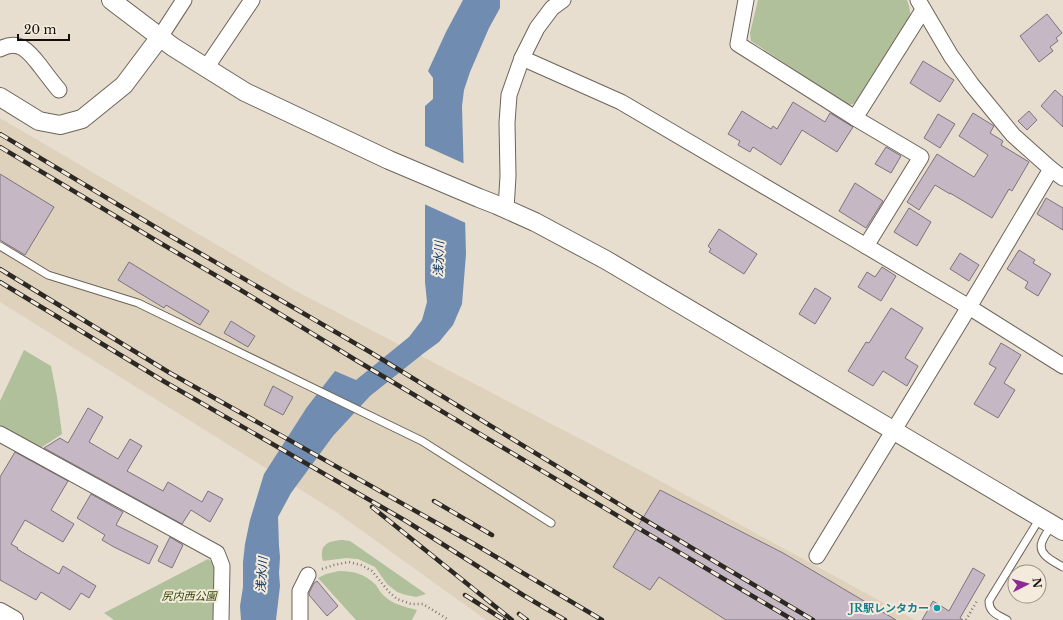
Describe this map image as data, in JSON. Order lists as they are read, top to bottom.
{
  "water": ["浅水川"],
  "parks": ["尻内西公園"],
  "places": ["JR駅レンタカー"],
  "scale_bar": "20 m",
  "north": "right"
}
